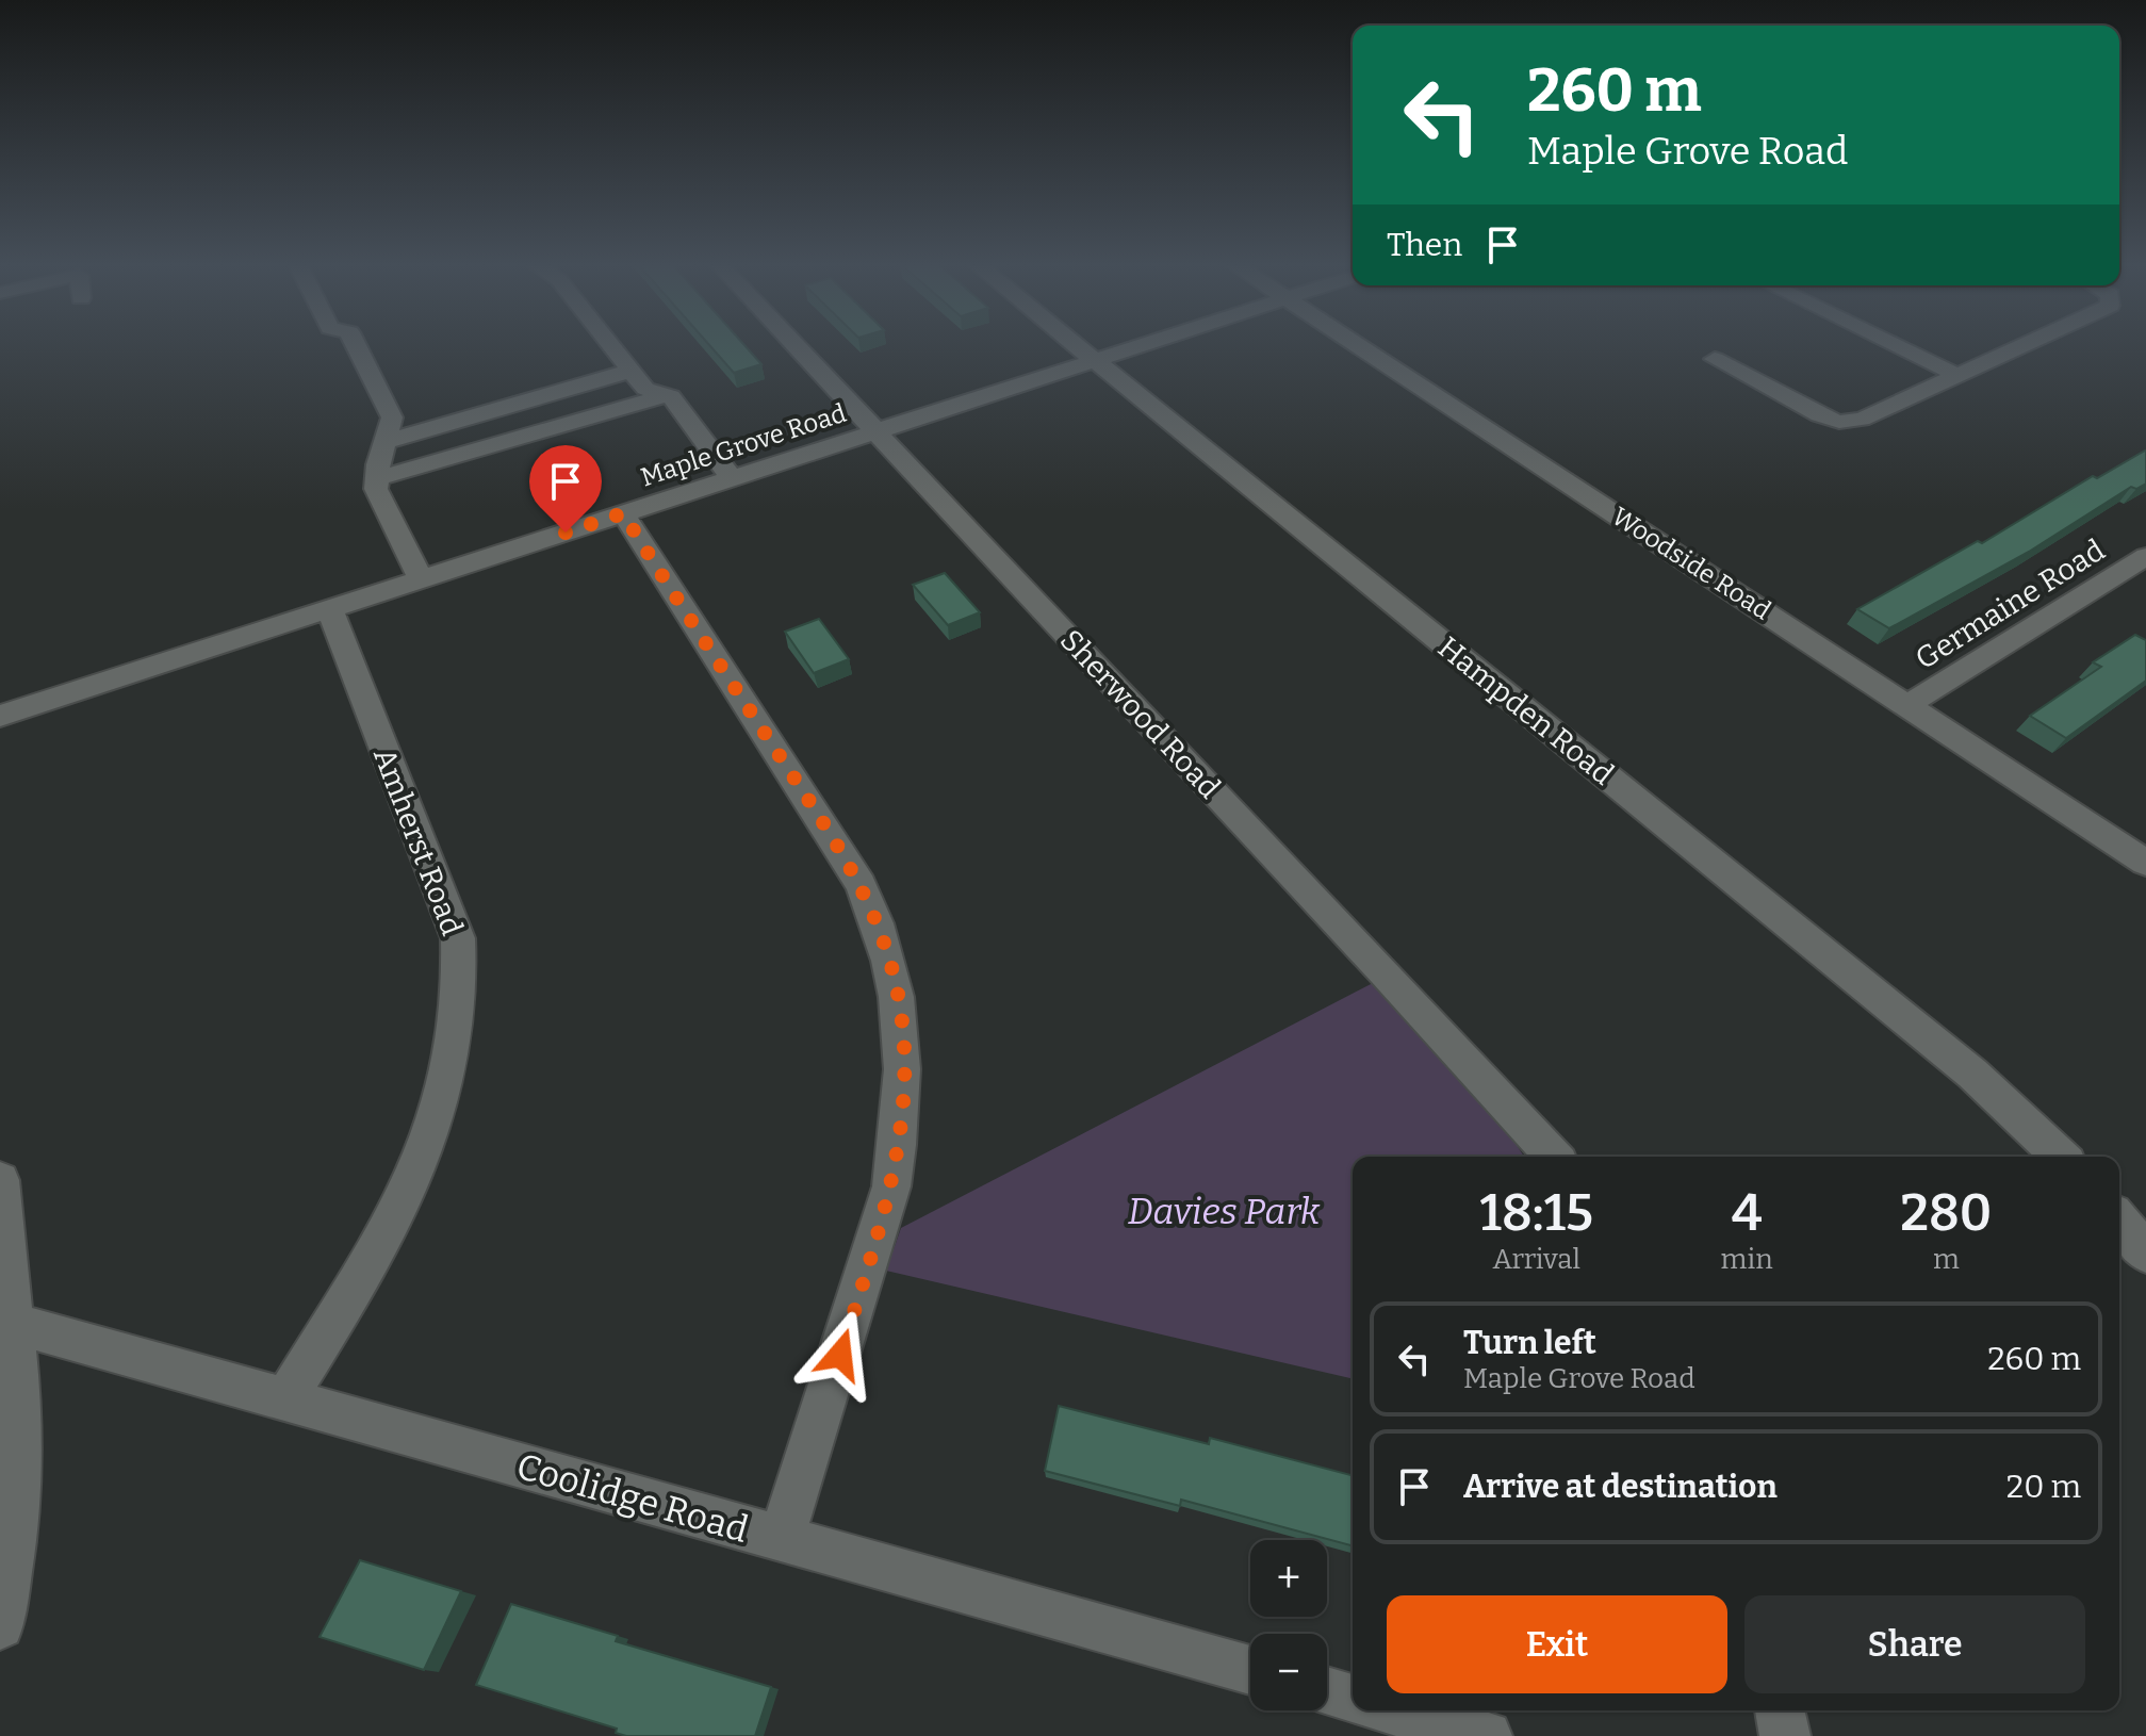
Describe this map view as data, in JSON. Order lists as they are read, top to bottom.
{
  "streets": {
    "street": [
      "Maple Grove Road",
      "Woodside Road",
      "Germaine Road",
      "Hampden Road",
      "Sherwood Road",
      "Amherst Road",
      "Coolidge Road"
    ]
  },
  "crossings": [
    ["Maple Grove Road", "Hampden Road"],
    ["Maple Grove Road", "Sherwood Road"],
    ["Maple Grove Road", "Amherst Road"],
    ["Woodside Road", "Germaine Road"],
    ["Amherst Road", "Coolidge Road"]
  ],
  "parks": ["Davies Park"],
  "page": {
    "turn": ["260 m", "Maple Grove Road"],
    "then": "Then",
    "eta": [
      "18:15",
      "Arrival",
      "4",
      "min",
      "280",
      "m"
    ],
    "list": [
      {
        "name": "Turn left",
        "note": "Maple Grove Road",
        "value": "260 m"
      },
      {
        "name": "Arrive at destination",
        "value": "20 m"
      }
    ],
    "map_buttons": ["+", "−"],
    "buttons": ["Exit", "Share"]
  }
}
